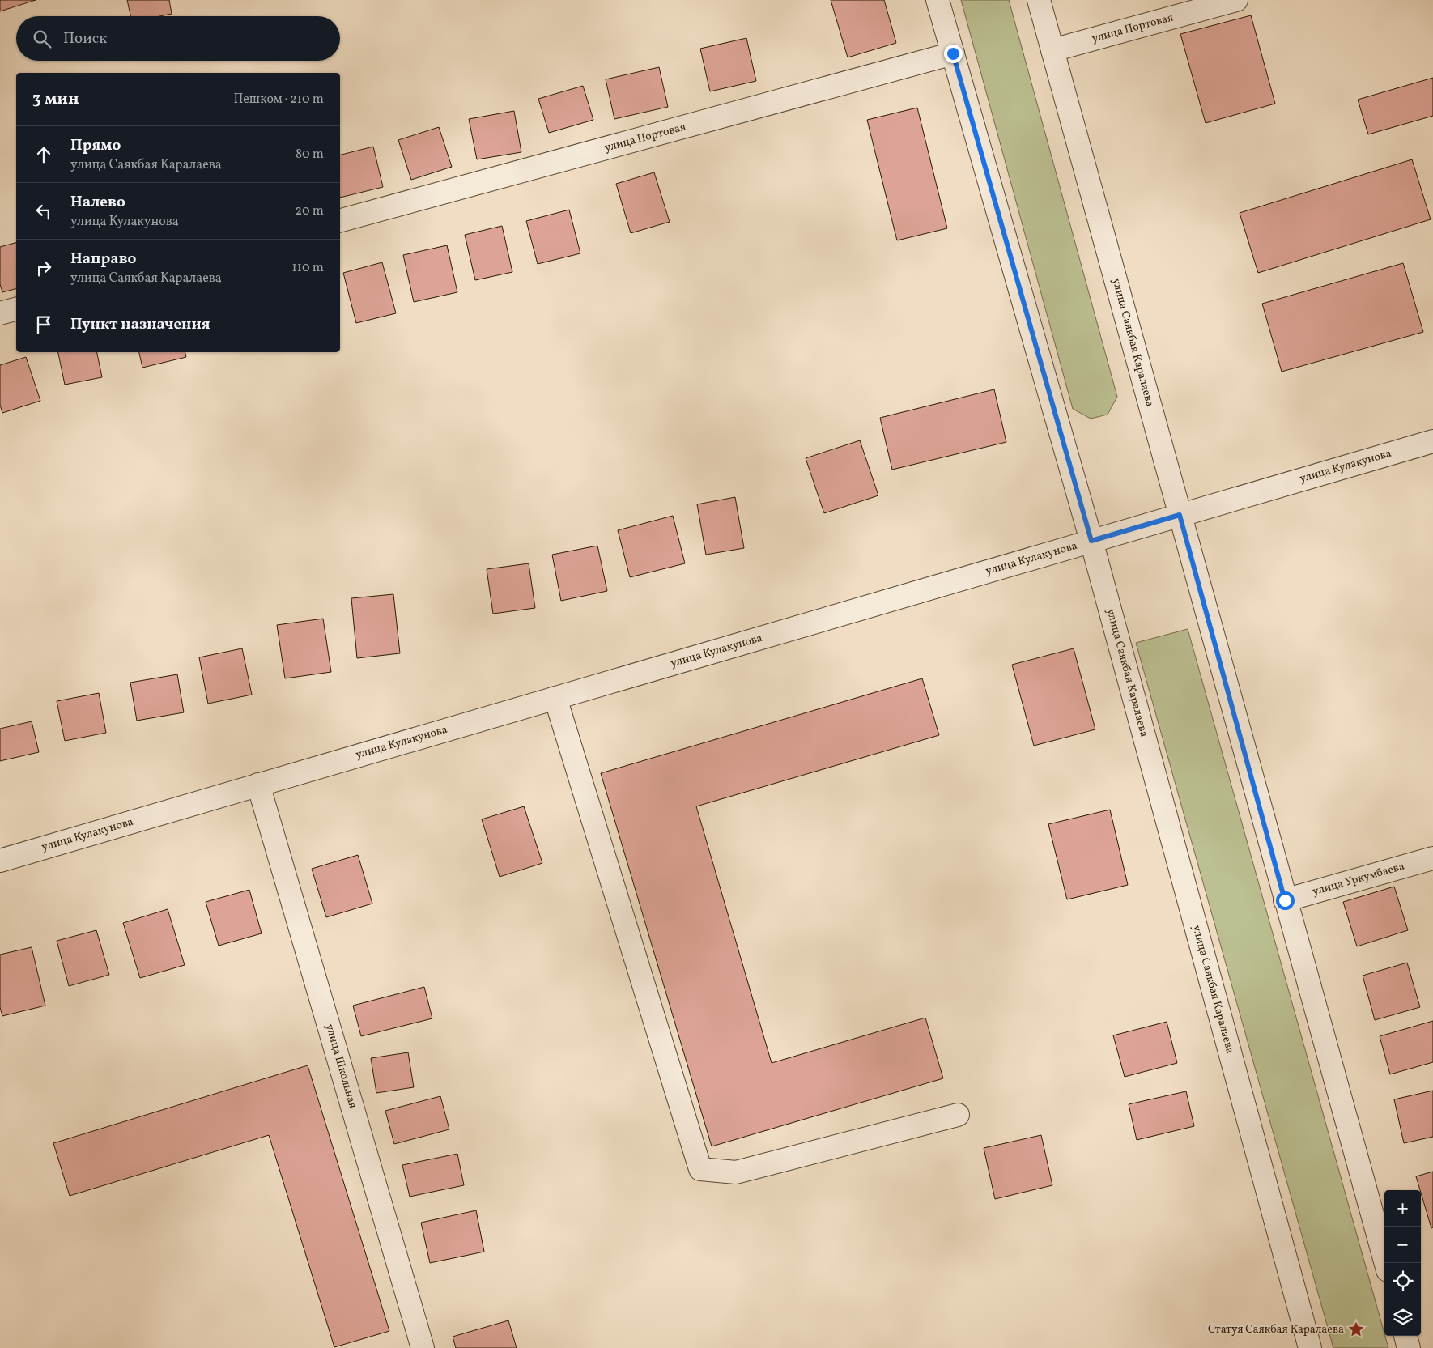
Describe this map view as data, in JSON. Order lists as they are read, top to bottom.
{
  "streets": {
    "street": [
      "улица Портовая",
      "улица Саякбая Каралаева",
      "улица Кулакунова",
      "улица Уркумбаева",
      "улица Школьная"
    ]
  },
  "crossings": [
    ["улица Портовая", "улица Саякбая Каралаева"],
    ["улица Саякбая Каралаева", "улица Кулакунова"],
    ["улица Саякбая Каралаева", "улица Уркумбаева"],
    ["улица Кулакунова", "улица Школьная"]
  ],
  "places": {
    "place": ["Статуя Саякбая Каралаева"]
  },
  "page": {
    "search": "Поиск",
    "heading": ["3 мин", "Пешком · 210 m"],
    "list": [
      ["Прямо", "улица Саякбая Каралаева", "80 m"],
      ["Налево", "улица Кулакунова", "20 m"],
      ["Направо", "улица Саякбая Каралаева", "110 m"],
      "Пункт назначения"
    ],
    "map_buttons": ["+", "−"]
  }
}
